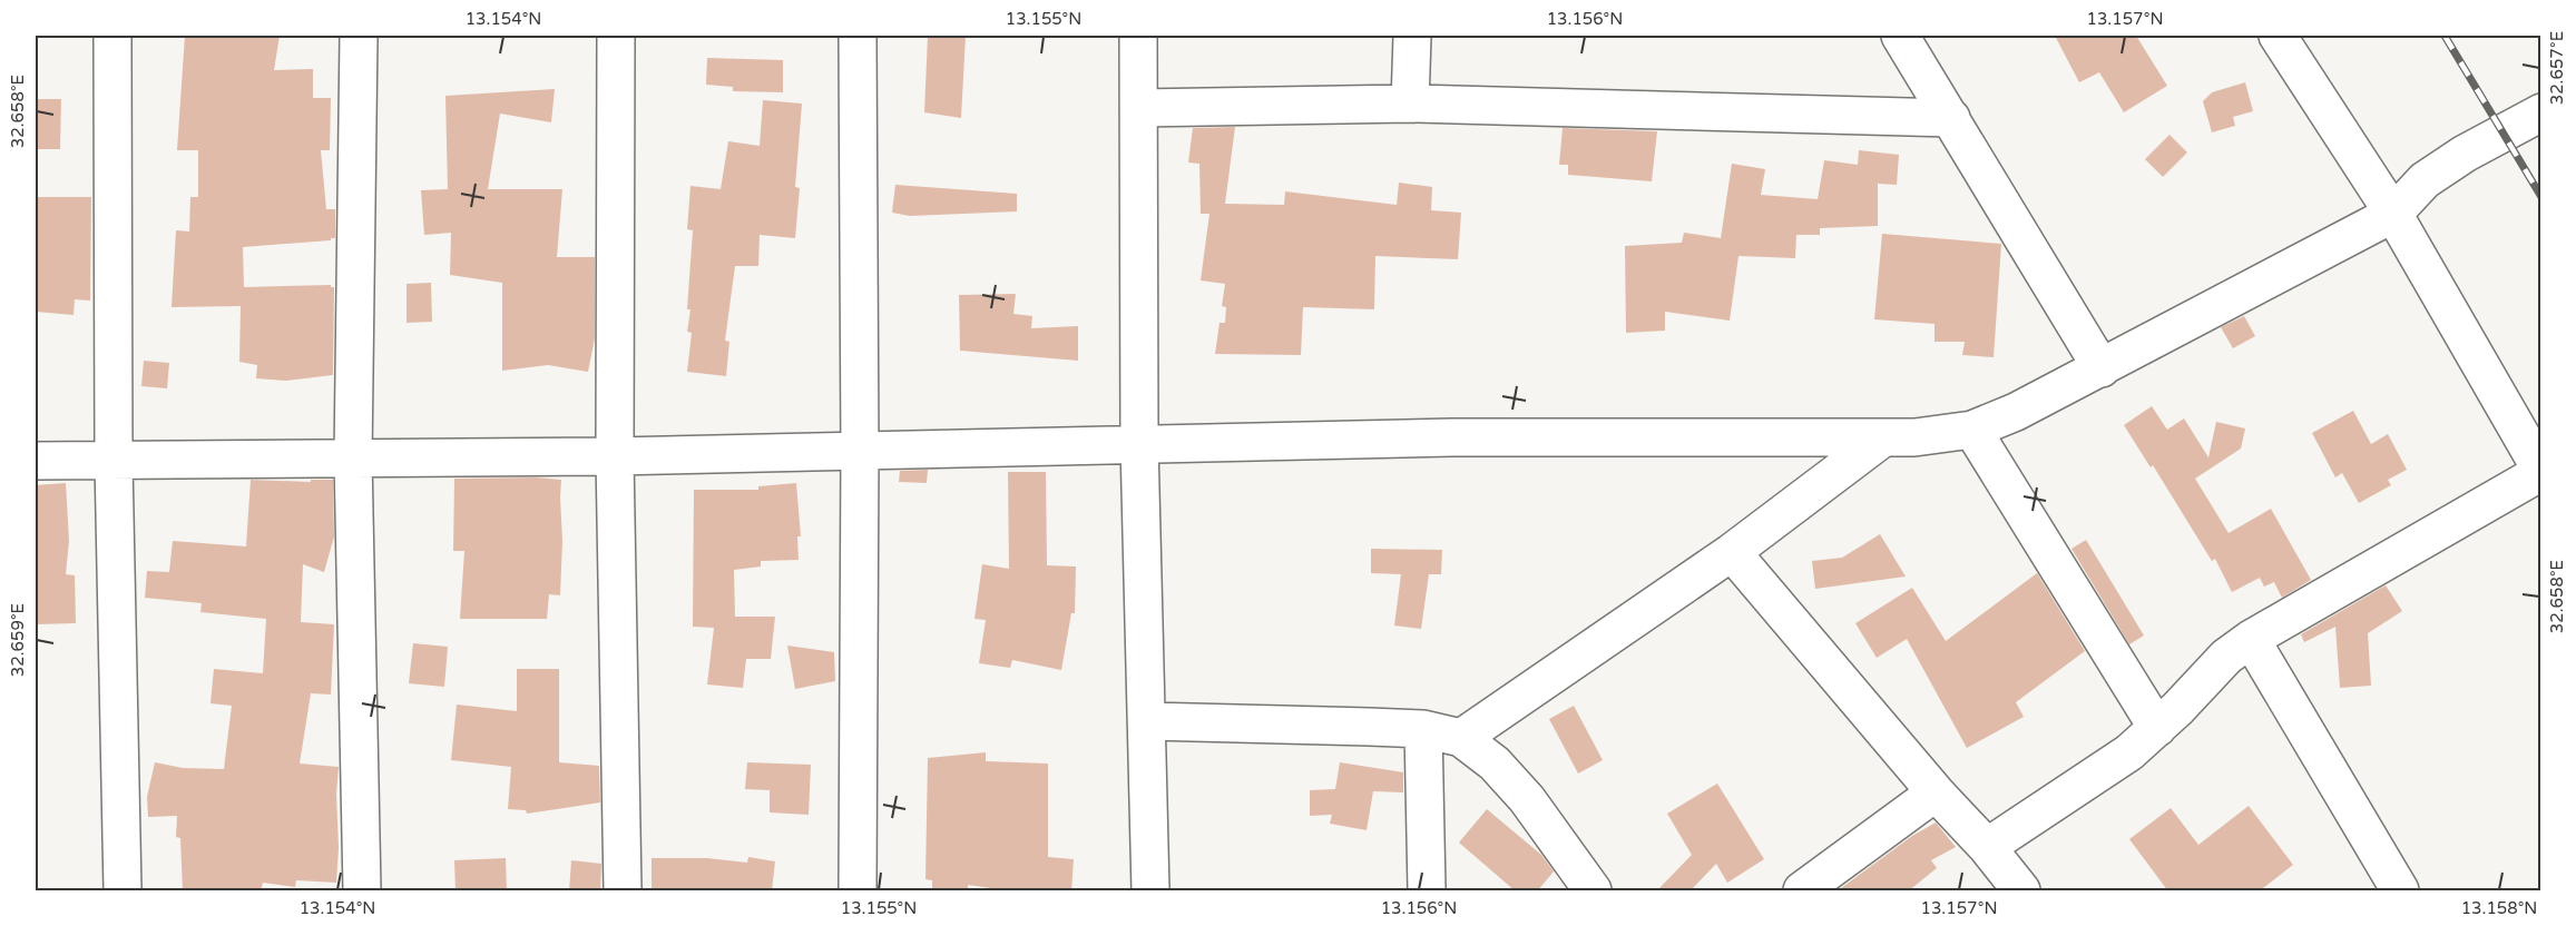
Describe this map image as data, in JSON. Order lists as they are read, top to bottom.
{
  "coordinates": [
    "13.154°N",
    "13.155°N",
    "13.156°N",
    "13.157°N",
    "32.657°E",
    "32.658°E",
    "32.659°E",
    "13.158°N"
  ]
}
